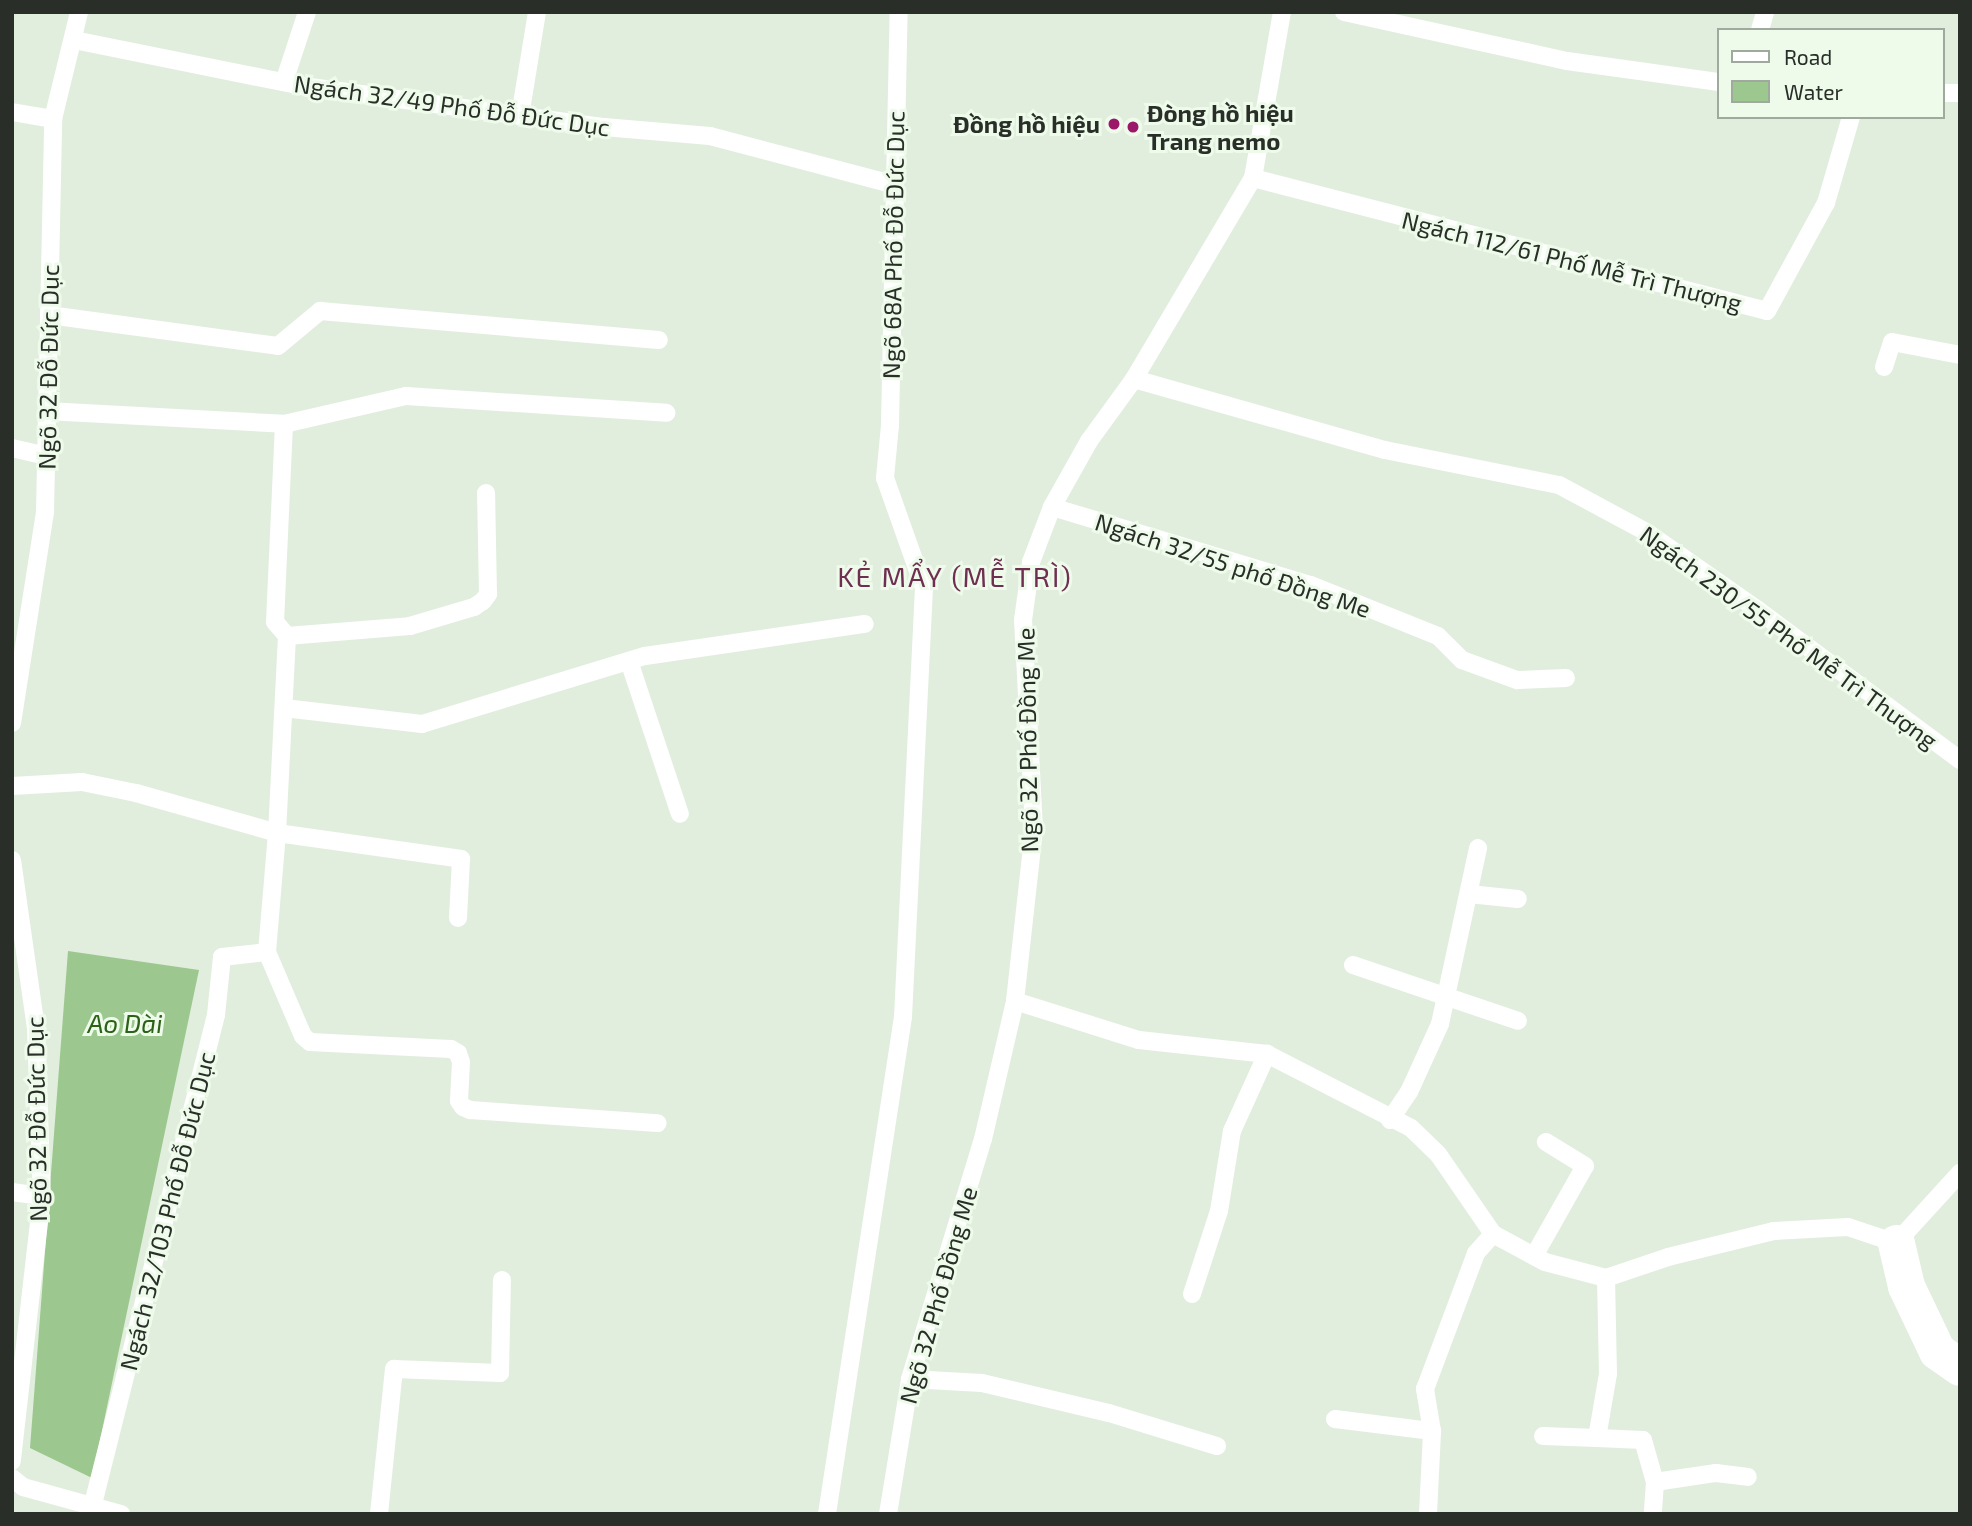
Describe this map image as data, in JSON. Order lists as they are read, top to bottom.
{
  "streets": {
    "lane": [
      "Ngách 32/49 Phố Đỗ Đức Dục",
      "Ngõ 68A Phố Đỗ Đức Dục",
      "Ngách 112/61 Phố Mễ Trì Thượng",
      "Ngõ 32 Đỗ Đức Dục",
      "Ngách 32/55 phố Đồng Me",
      "Ngách 230/55 Phố Mễ Trì Thượng",
      "Ngõ 32 Phố Đồng Me",
      "Ngách 32/103 Phố Đỗ Đức Dục"
    ]
  },
  "crossings": [
    ["Ngách 32/49 Phố Đỗ Đức Dục", "Ngõ 68A Phố Đỗ Đức Dục"],
    ["Ngách 32/49 Phố Đỗ Đức Dục", "Ngõ 32 Đỗ Đức Dục"],
    ["Ngách 112/61 Phố Mễ Trì Thượng", "Ngõ 32 Phố Đồng Me"],
    ["Ngách 32/55 phố Đồng Me", "Ngõ 32 Phố Đồng Me"],
    ["Ngách 230/55 Phố Mễ Trì Thượng", "Ngõ 32 Phố Đồng Me"]
  ],
  "districts": ["KẺ MẨY (MỄ TRÌ)"],
  "water": ["Ao Dài"],
  "places": ["Đồng hồ hiệu", "Đòng hồ hiệu Trang nemo"],
  "legend": ["Road", "Water"]
}
